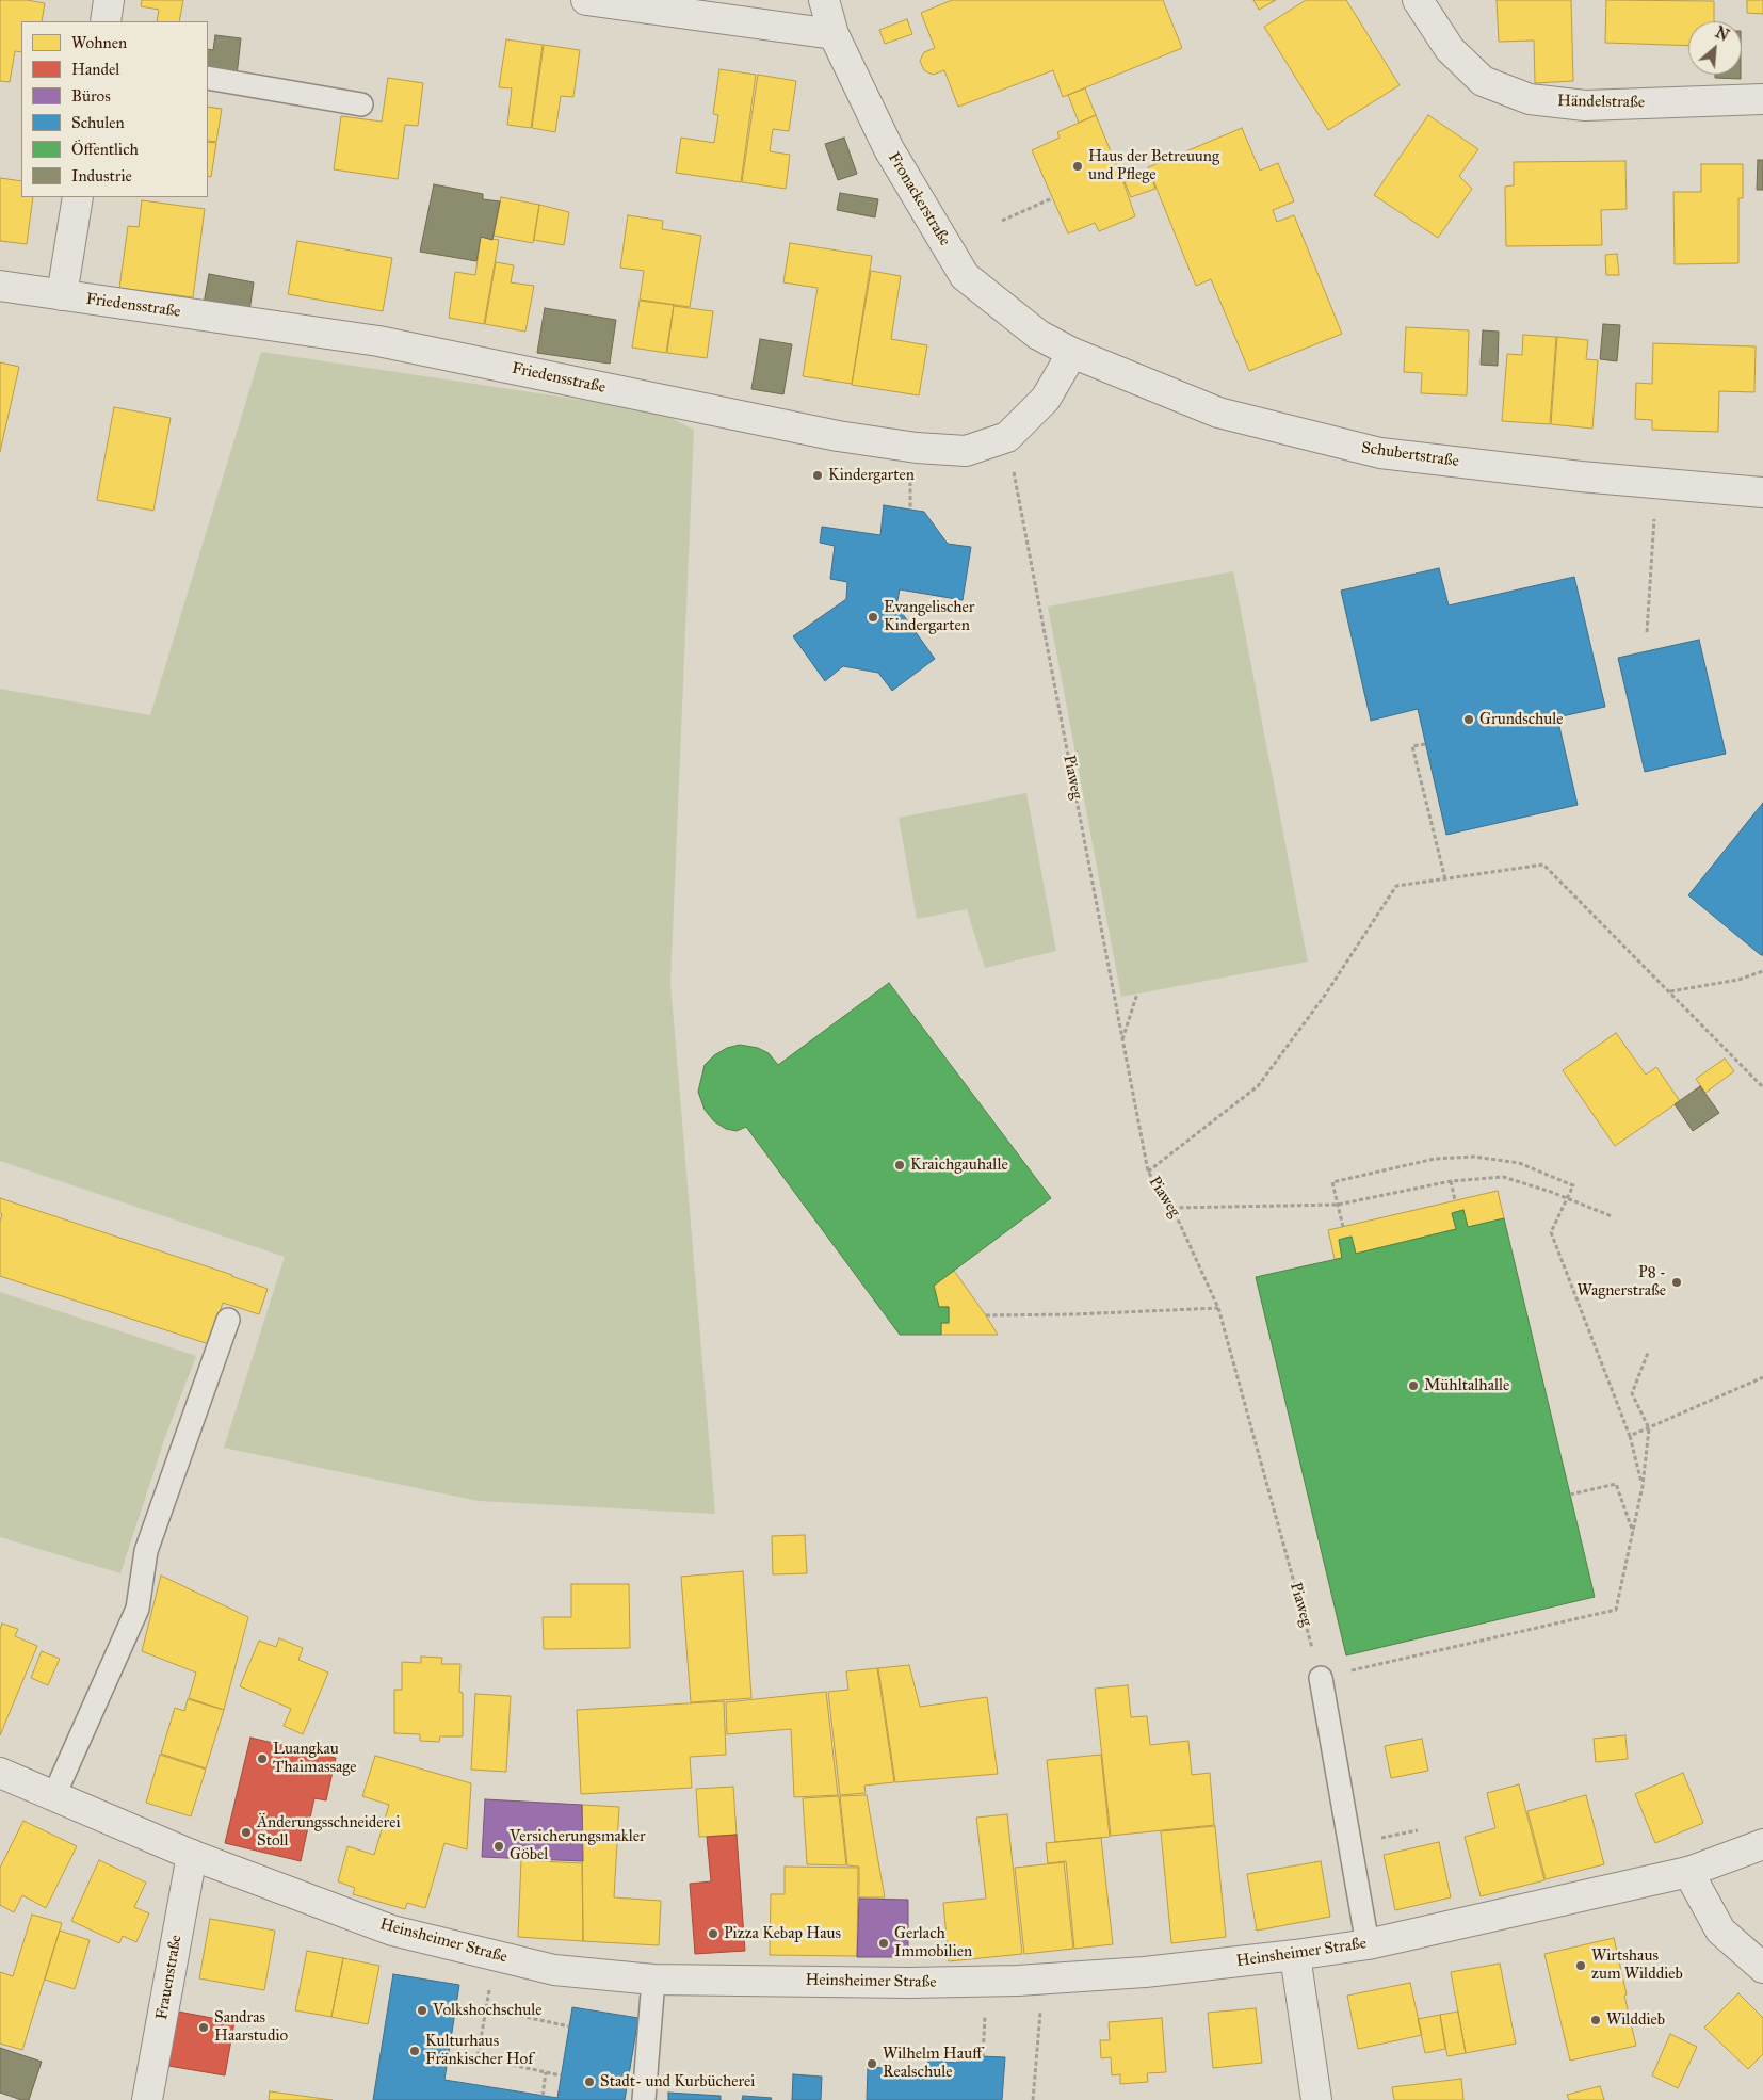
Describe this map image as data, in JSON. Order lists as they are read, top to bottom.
{
  "streets": {
    "street": [
      "Händelstraße",
      "Fronackerstraße",
      "Friedensstraße",
      "Schubertstraße",
      "Heinsheimer Straße",
      "Frauenstraße"
    ],
    "path": ["Piaweg"]
  },
  "crossings": [
    ["Fronackerstraße", "Friedensstraße"],
    ["Fronackerstraße", "Schubertstraße"],
    ["Friedensstraße", "Schubertstraße"],
    ["Friedensstraße", "Piaweg"],
    ["Heinsheimer Straße", "Frauenstraße"]
  ],
  "places": [
    "Haus der Betreuung und Pflege",
    "Kindergarten",
    "Evangelischer Kindergarten",
    "Grundschule",
    "Kraichgauhalle",
    "P8 - Wagnerstraße",
    "Mühltalhalle",
    "Luangkau Thaimassage",
    "Änderungsschneiderei Stoll",
    "Versicherungsmakler Göbel",
    "Pizza Kebap Haus",
    "Gerlach Immobilien",
    "Wirtshaus zum Wilddieb",
    "Volkshochschule",
    "Wilddieb",
    "Sandras Haarstudio",
    "Kulturhaus Fränkischer Hof",
    "Wilhelm Hauff Realschule",
    "Stadt- und Kurbücherei"
  ],
  "legend": [
    "Wohnen",
    "Handel",
    "Büros",
    "Schulen",
    "Öffentlich",
    "Industrie"
  ],
  "north": "top right"
}
